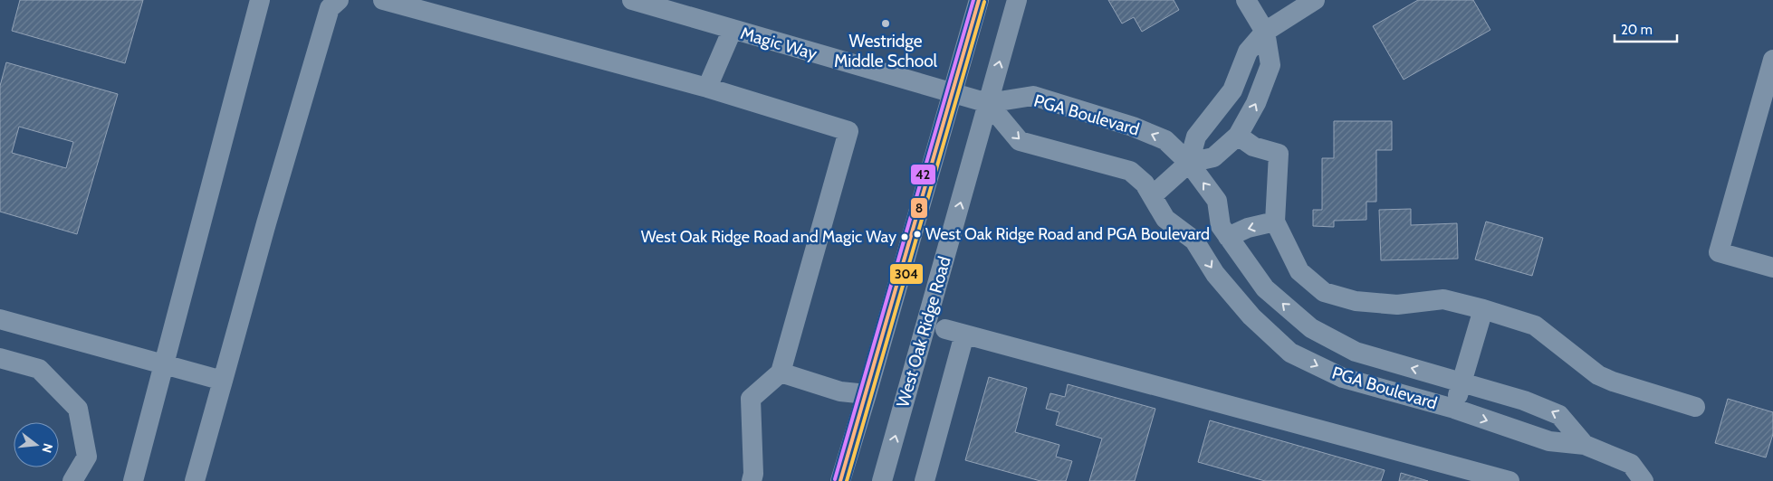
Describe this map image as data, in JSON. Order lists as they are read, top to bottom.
{
  "streets": {
    "street": ["Magic Way", "PGA Boulevard", "West Oak Ridge Road"]
  },
  "crossings": [
    ["Magic Way", "PGA Boulevard"],
    ["Magic Way", "West Oak Ridge Road"],
    ["PGA Boulevard", "West Oak Ridge Road"]
  ],
  "places": ["Westridge Middle School", "West Oak Ridge Road and PGA Boulevard", "West Oak Ridge Road and Magic Way"],
  "lines": ["transit line 8", "transit line 42", "transit line 304"],
  "scale_bar": "20 m",
  "north": "right"
}
